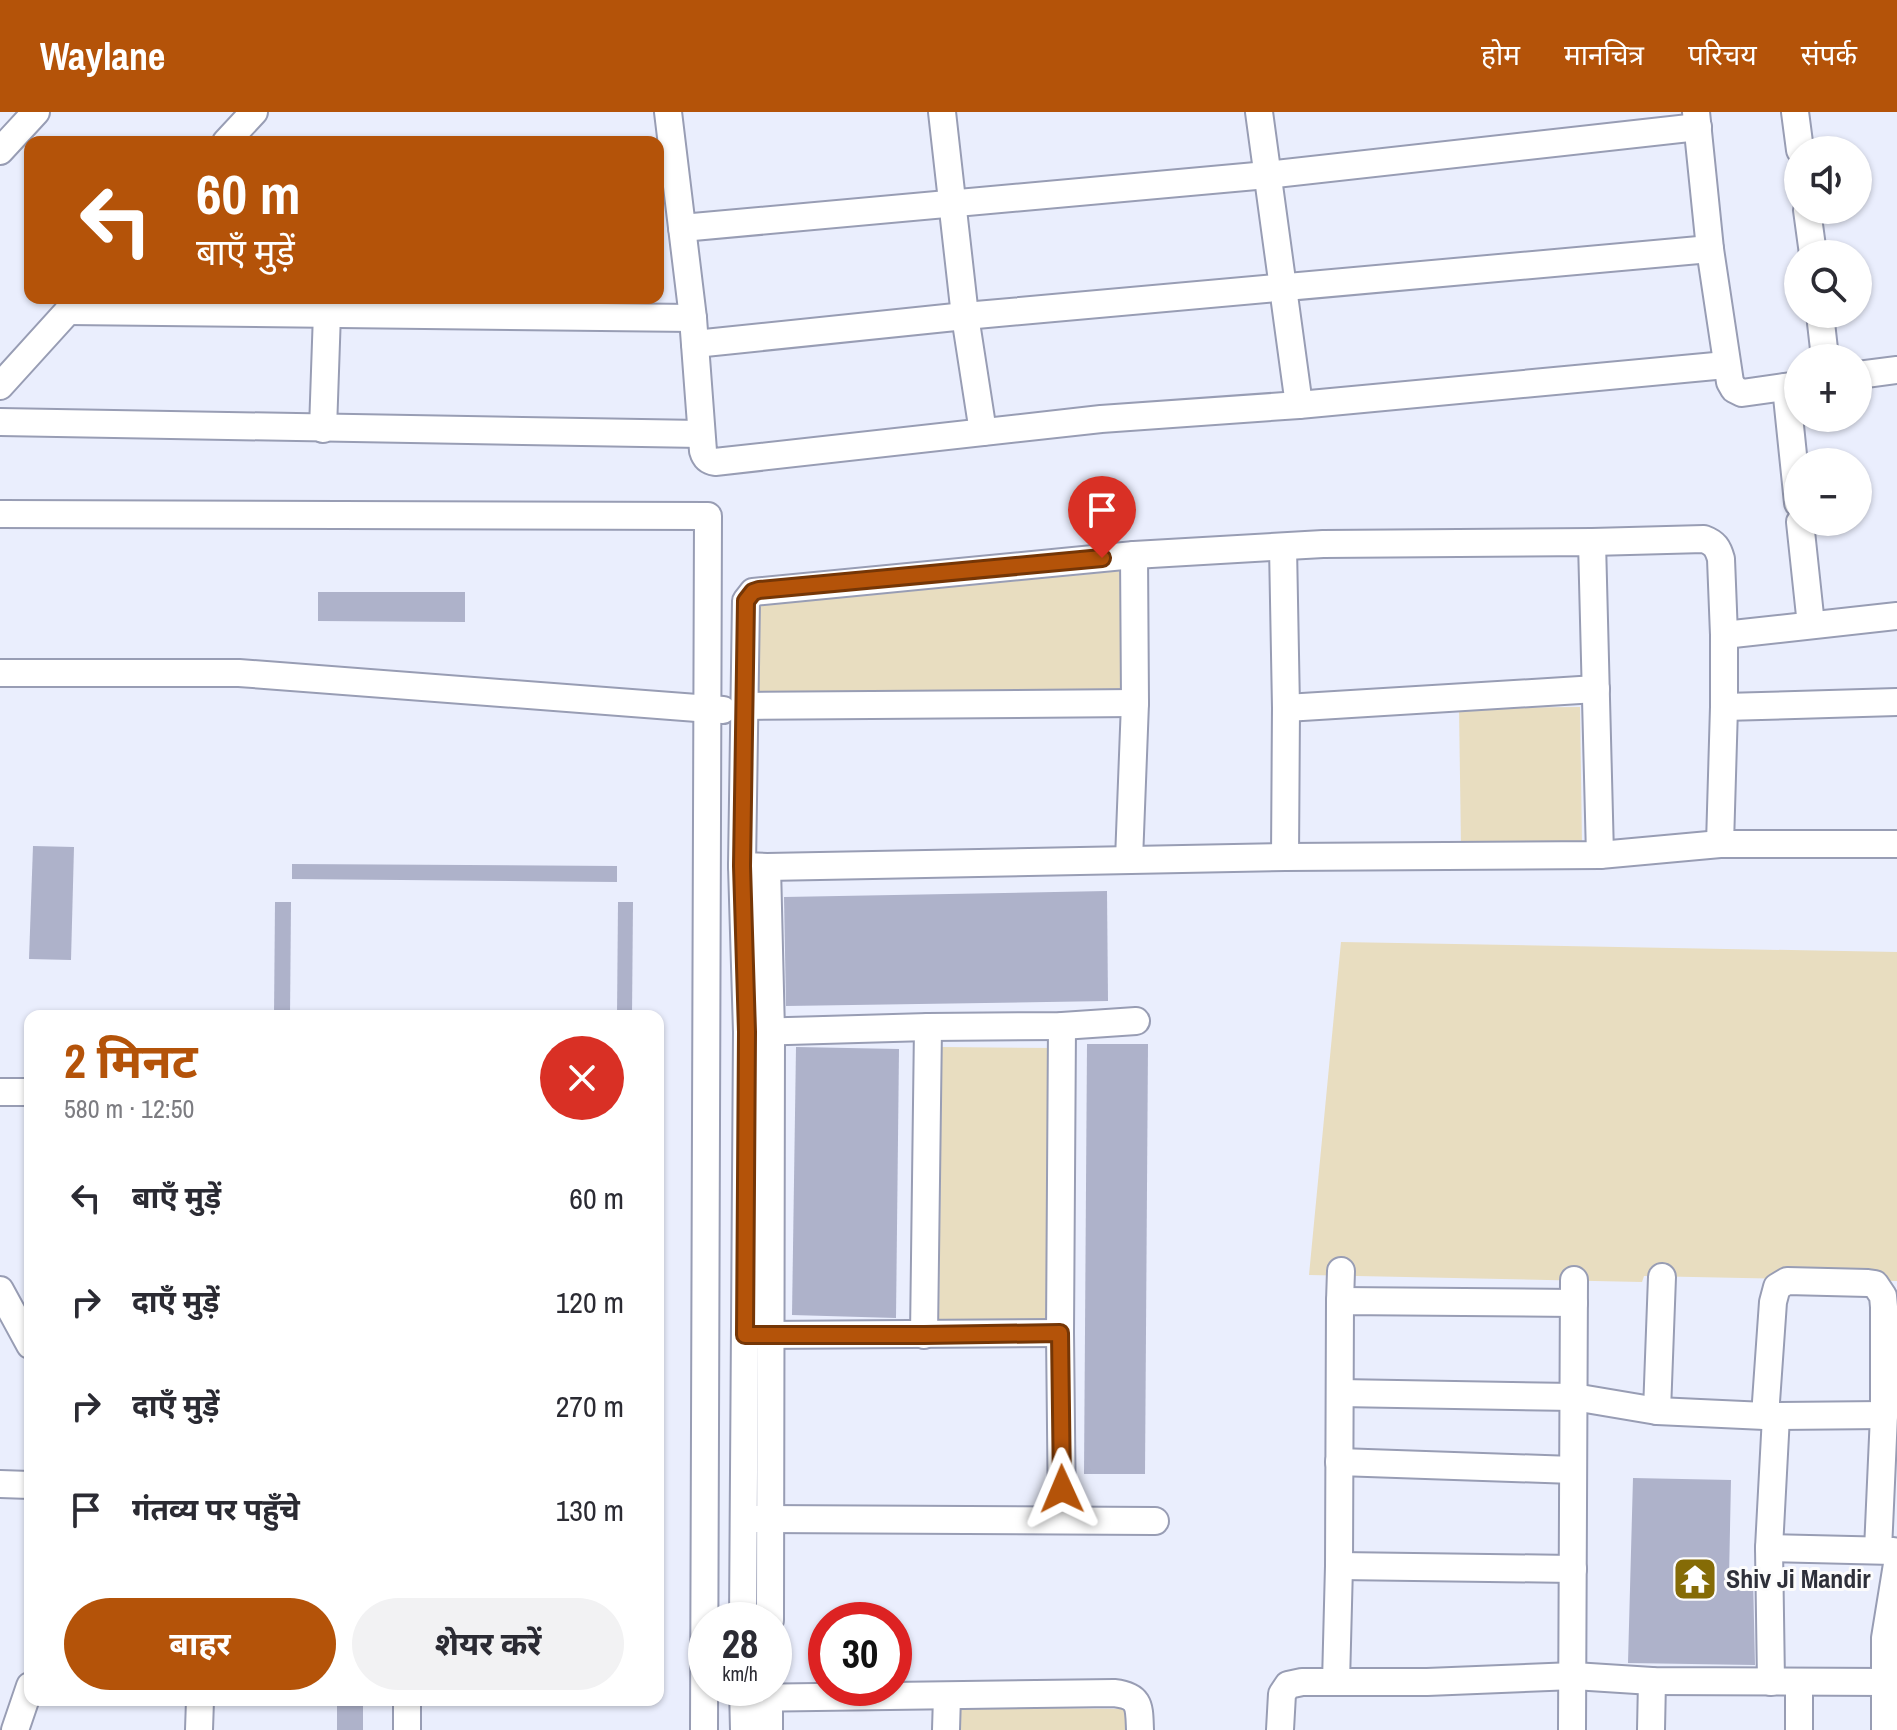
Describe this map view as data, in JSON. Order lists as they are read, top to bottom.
{
  "places": {
    "temple": ["Shiv Ji Mandir"]
  },
  "page": {
    "header": "Waylane",
    "nav": [
      "होम",
      "मानचित्र",
      "परिचय",
      "संपर्क"
    ],
    "map_buttons": ["+", "−"],
    "turn": ["60 m", "बाएँ मुड़ें"],
    "heading": ["2 मिनट", "580 m · 12:50"],
    "list": [
      {
        "name": "बाएँ मुड़ें",
        "value": "60 m"
      },
      {
        "name": "दाएँ मुड़ें",
        "value": "120 m"
      },
      {
        "name": "दाएँ मुड़ें",
        "value": "270 m"
      },
      {
        "name": "गंतव्य पर पहुँचे",
        "value": "130 m"
      }
    ],
    "buttons": ["बाहर", "शेयर करें"],
    "speed": "28 km/h",
    "limit": "30"
  }
}
